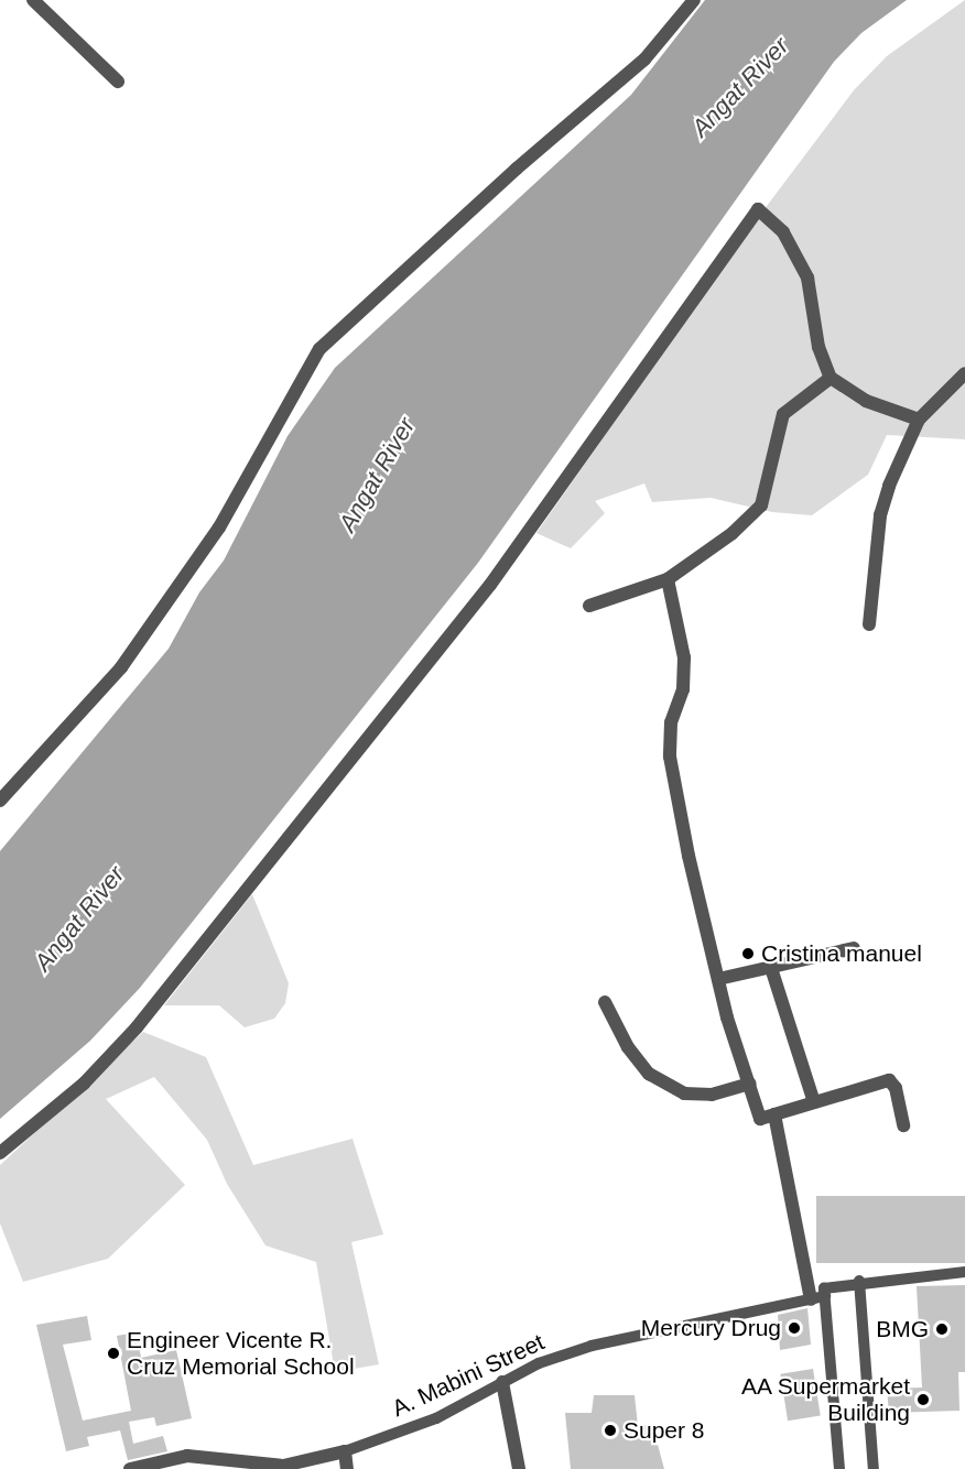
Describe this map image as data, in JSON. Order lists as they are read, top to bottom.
{
  "streets": {
    "street": ["A. Mabini Street"]
  },
  "water": ["Angat River"],
  "places": [
    "Cristina manuel",
    "Mercury Drug",
    "BMG",
    "Engineer Vicente R. Cruz Memorial School",
    "AA Supermarket Building",
    "Super 8"
  ]
}
